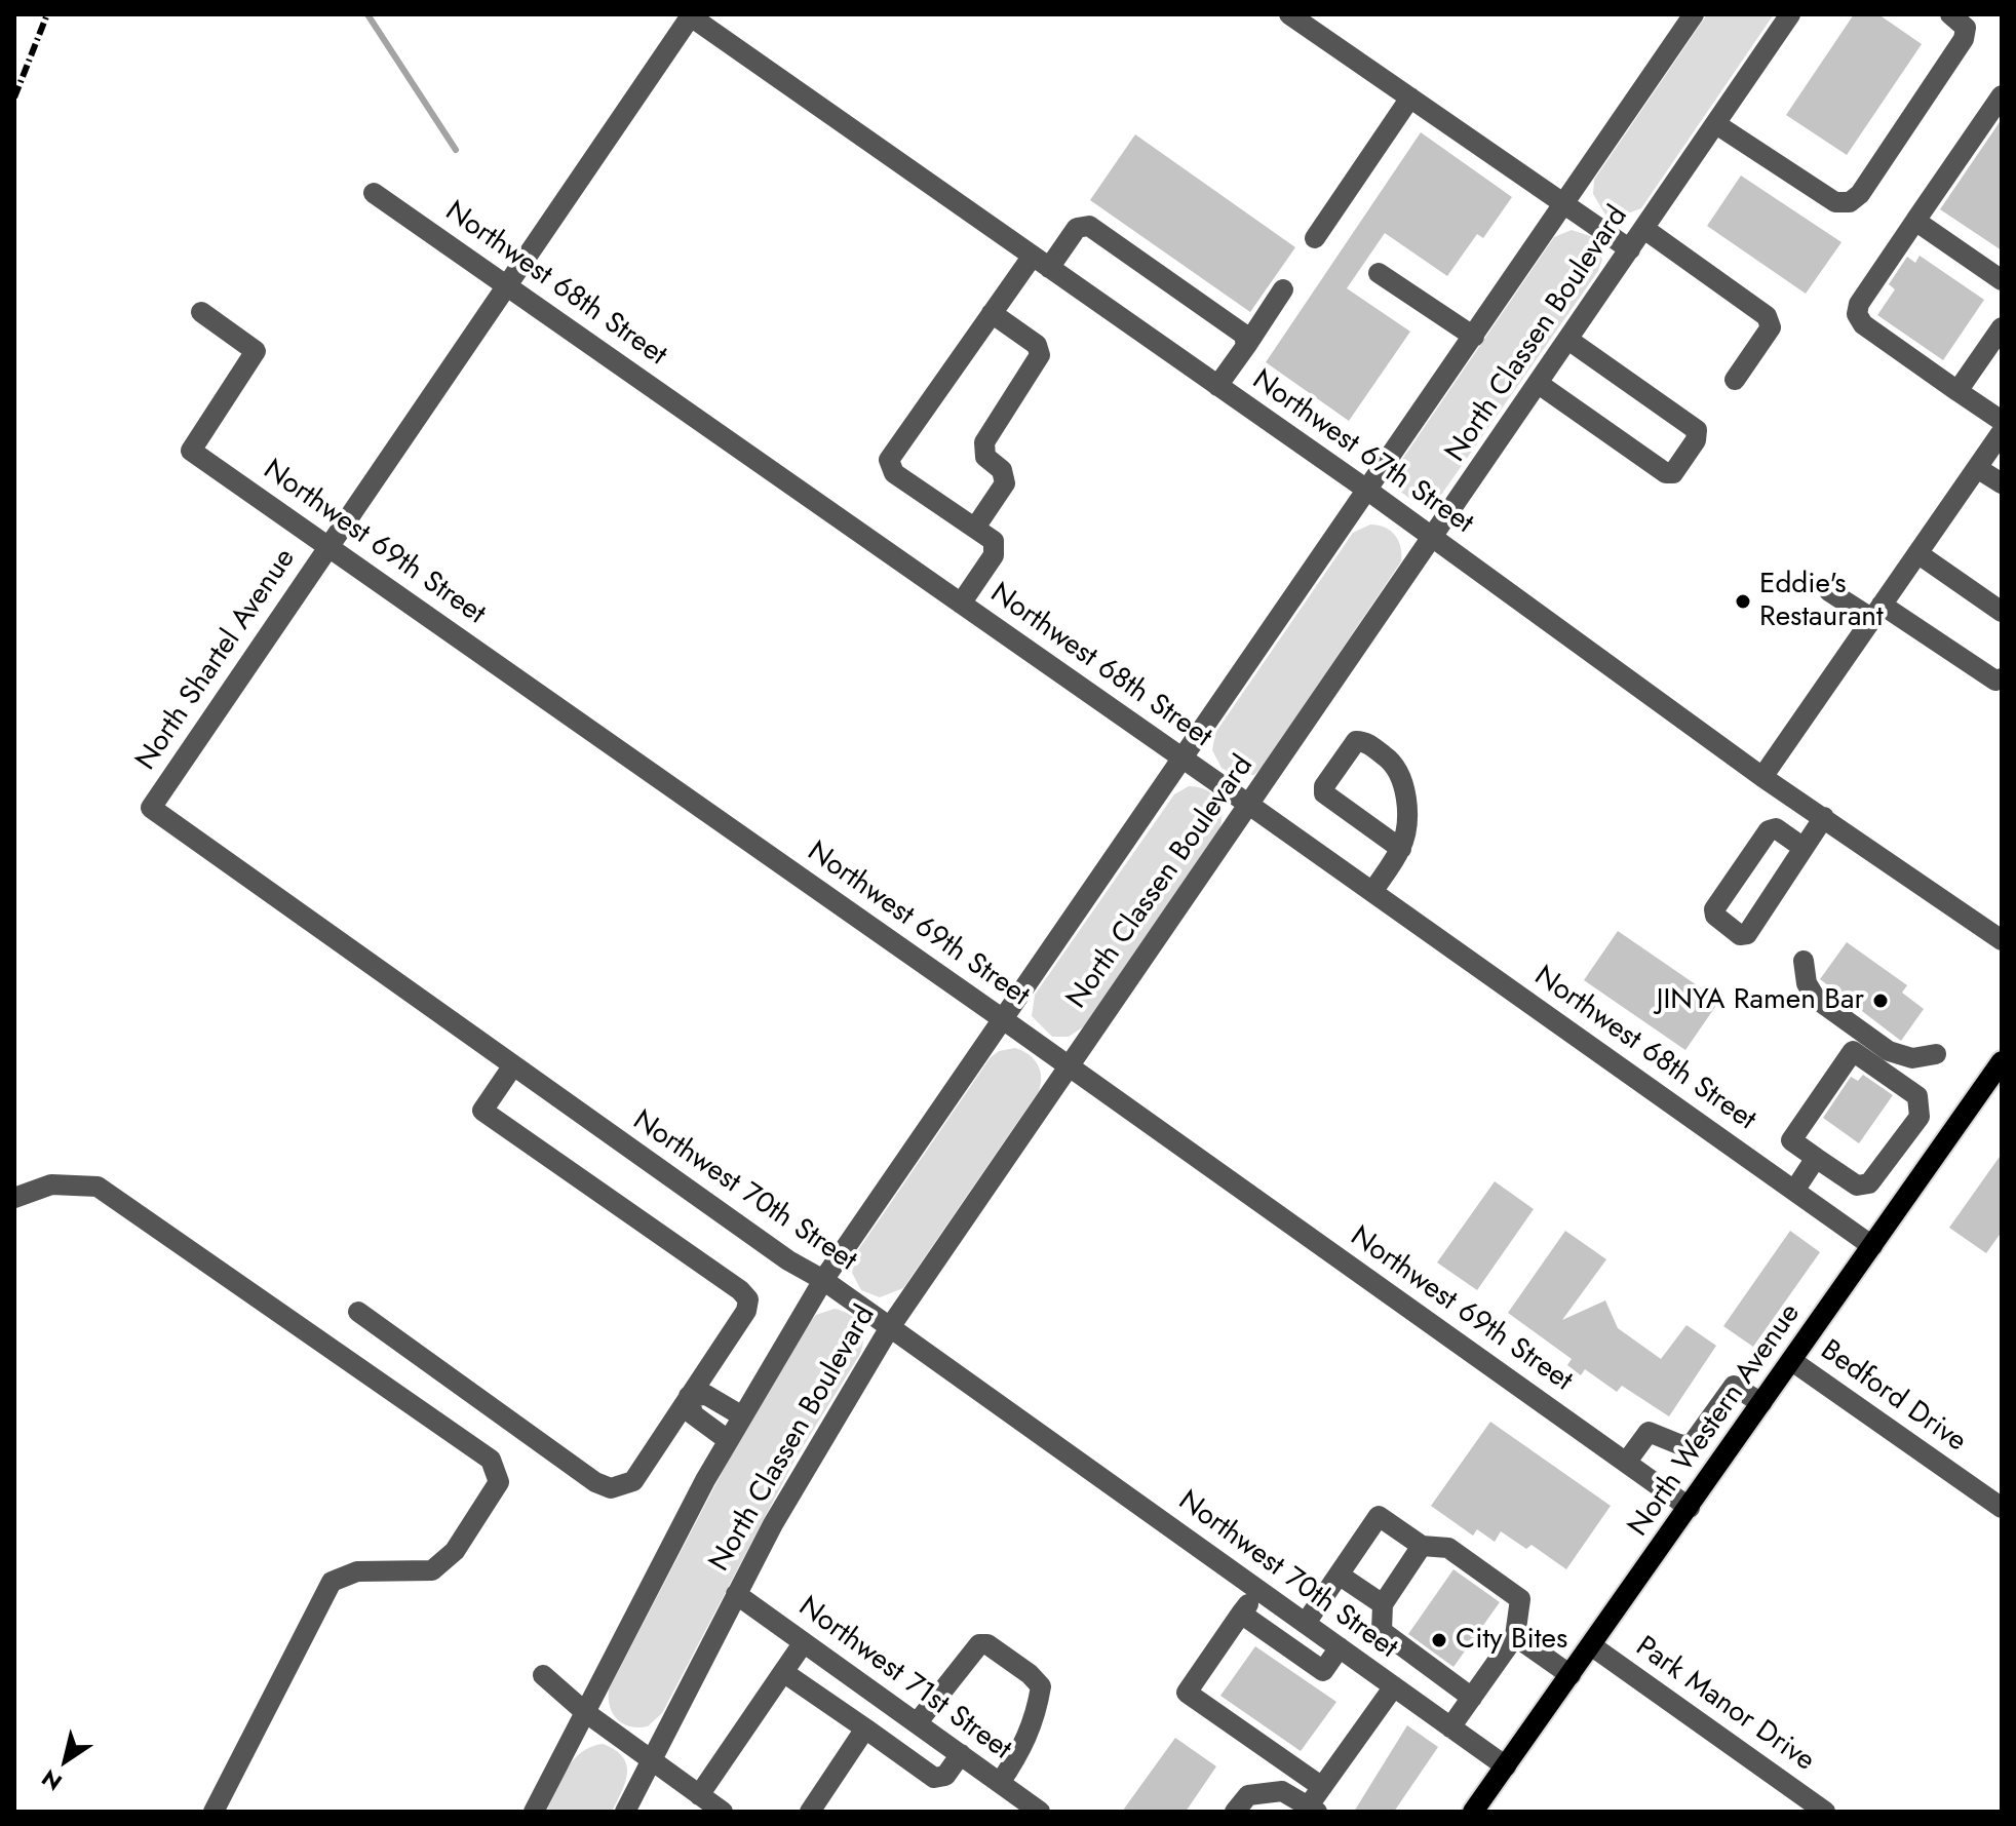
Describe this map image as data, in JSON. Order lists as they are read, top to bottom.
{
  "streets": {
    "main road": ["North Western Avenue"],
    "street": [
      "Northwest 68th Street",
      "North Classen Boulevard",
      "Northwest 67th Street",
      "Northwest 69th Street",
      "North Shartel Avenue",
      "Northwest 70th Street",
      "Bedford Drive",
      "Northwest 71st Street",
      "Park Manor Drive"
    ]
  },
  "crossings": [
    ["Northwest 68th Street", "North Classen Boulevard"],
    ["Northwest 68th Street", "North Shartel Avenue"],
    ["Northwest 68th Street", "North Western Avenue"],
    ["North Classen Boulevard", "Northwest 67th Street"],
    ["North Classen Boulevard", "Northwest 69th Street"],
    ["North Classen Boulevard", "Northwest 70th Street"],
    ["North Classen Boulevard", "Northwest 71st Street"],
    ["Northwest 67th Street", "North Shartel Avenue"],
    ["Northwest 69th Street", "North Shartel Avenue"],
    ["Northwest 69th Street", "North Western Avenue"],
    ["North Shartel Avenue", "Northwest 70th Street"],
    ["Northwest 70th Street", "North Western Avenue"],
    ["Bedford Drive", "North Western Avenue"],
    ["North Western Avenue", "Park Manor Drive"]
  ],
  "places": ["Eddie's Restaurant", "JINYA Ramen Bar", "City Bites"],
  "north": "bottom left"
}
